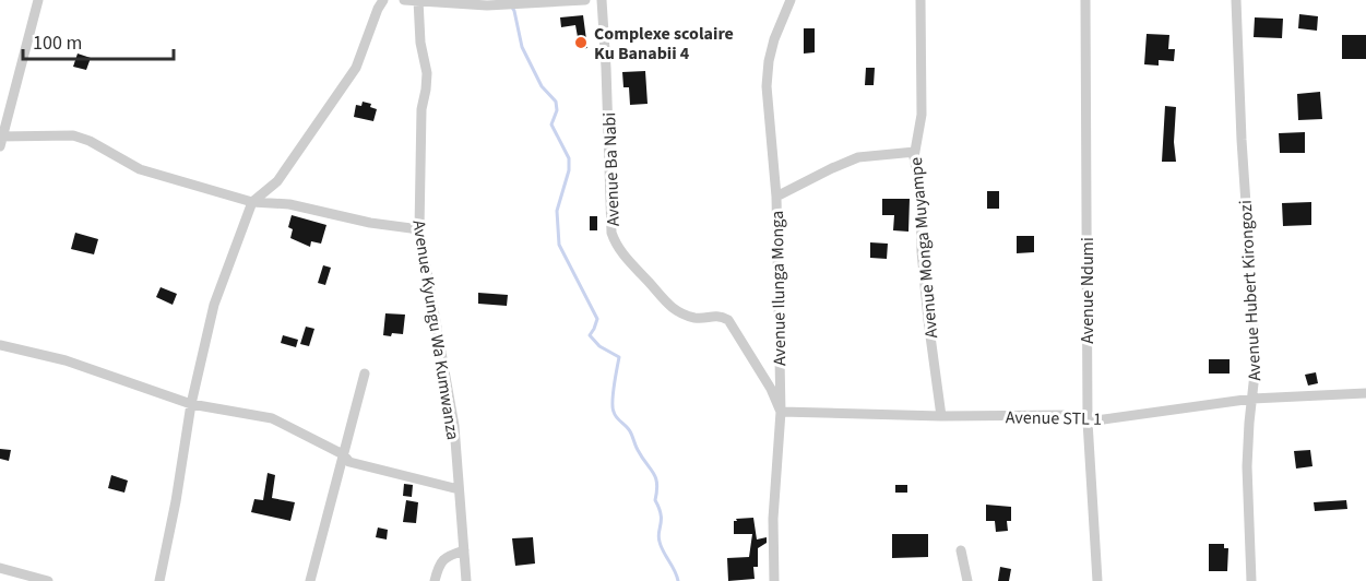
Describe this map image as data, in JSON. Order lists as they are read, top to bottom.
{
  "streets": {
    "street": [
      "Avenue Ba Nabi",
      "Avenue Monga Muyampe",
      "Avenue Ilunga Monga",
      "Avenue Ndumi",
      "Avenue Hubert Kirongozi",
      "Avenue Kyungu Wa Kumwanza",
      "Avenue STL 1"
    ]
  },
  "crossings": [
    ["Avenue Ba Nabi", "Avenue Ilunga Monga"],
    ["Avenue Ba Nabi", "Avenue STL 1"],
    ["Avenue Monga Muyampe", "Avenue STL 1"],
    ["Avenue Ilunga Monga", "Avenue STL 1"],
    ["Avenue Ndumi", "Avenue STL 1"],
    ["Avenue Hubert Kirongozi", "Avenue STL 1"]
  ],
  "places": ["Complexe scolaire Ku Banabii 4"],
  "scale_bar": "100 m"
}
